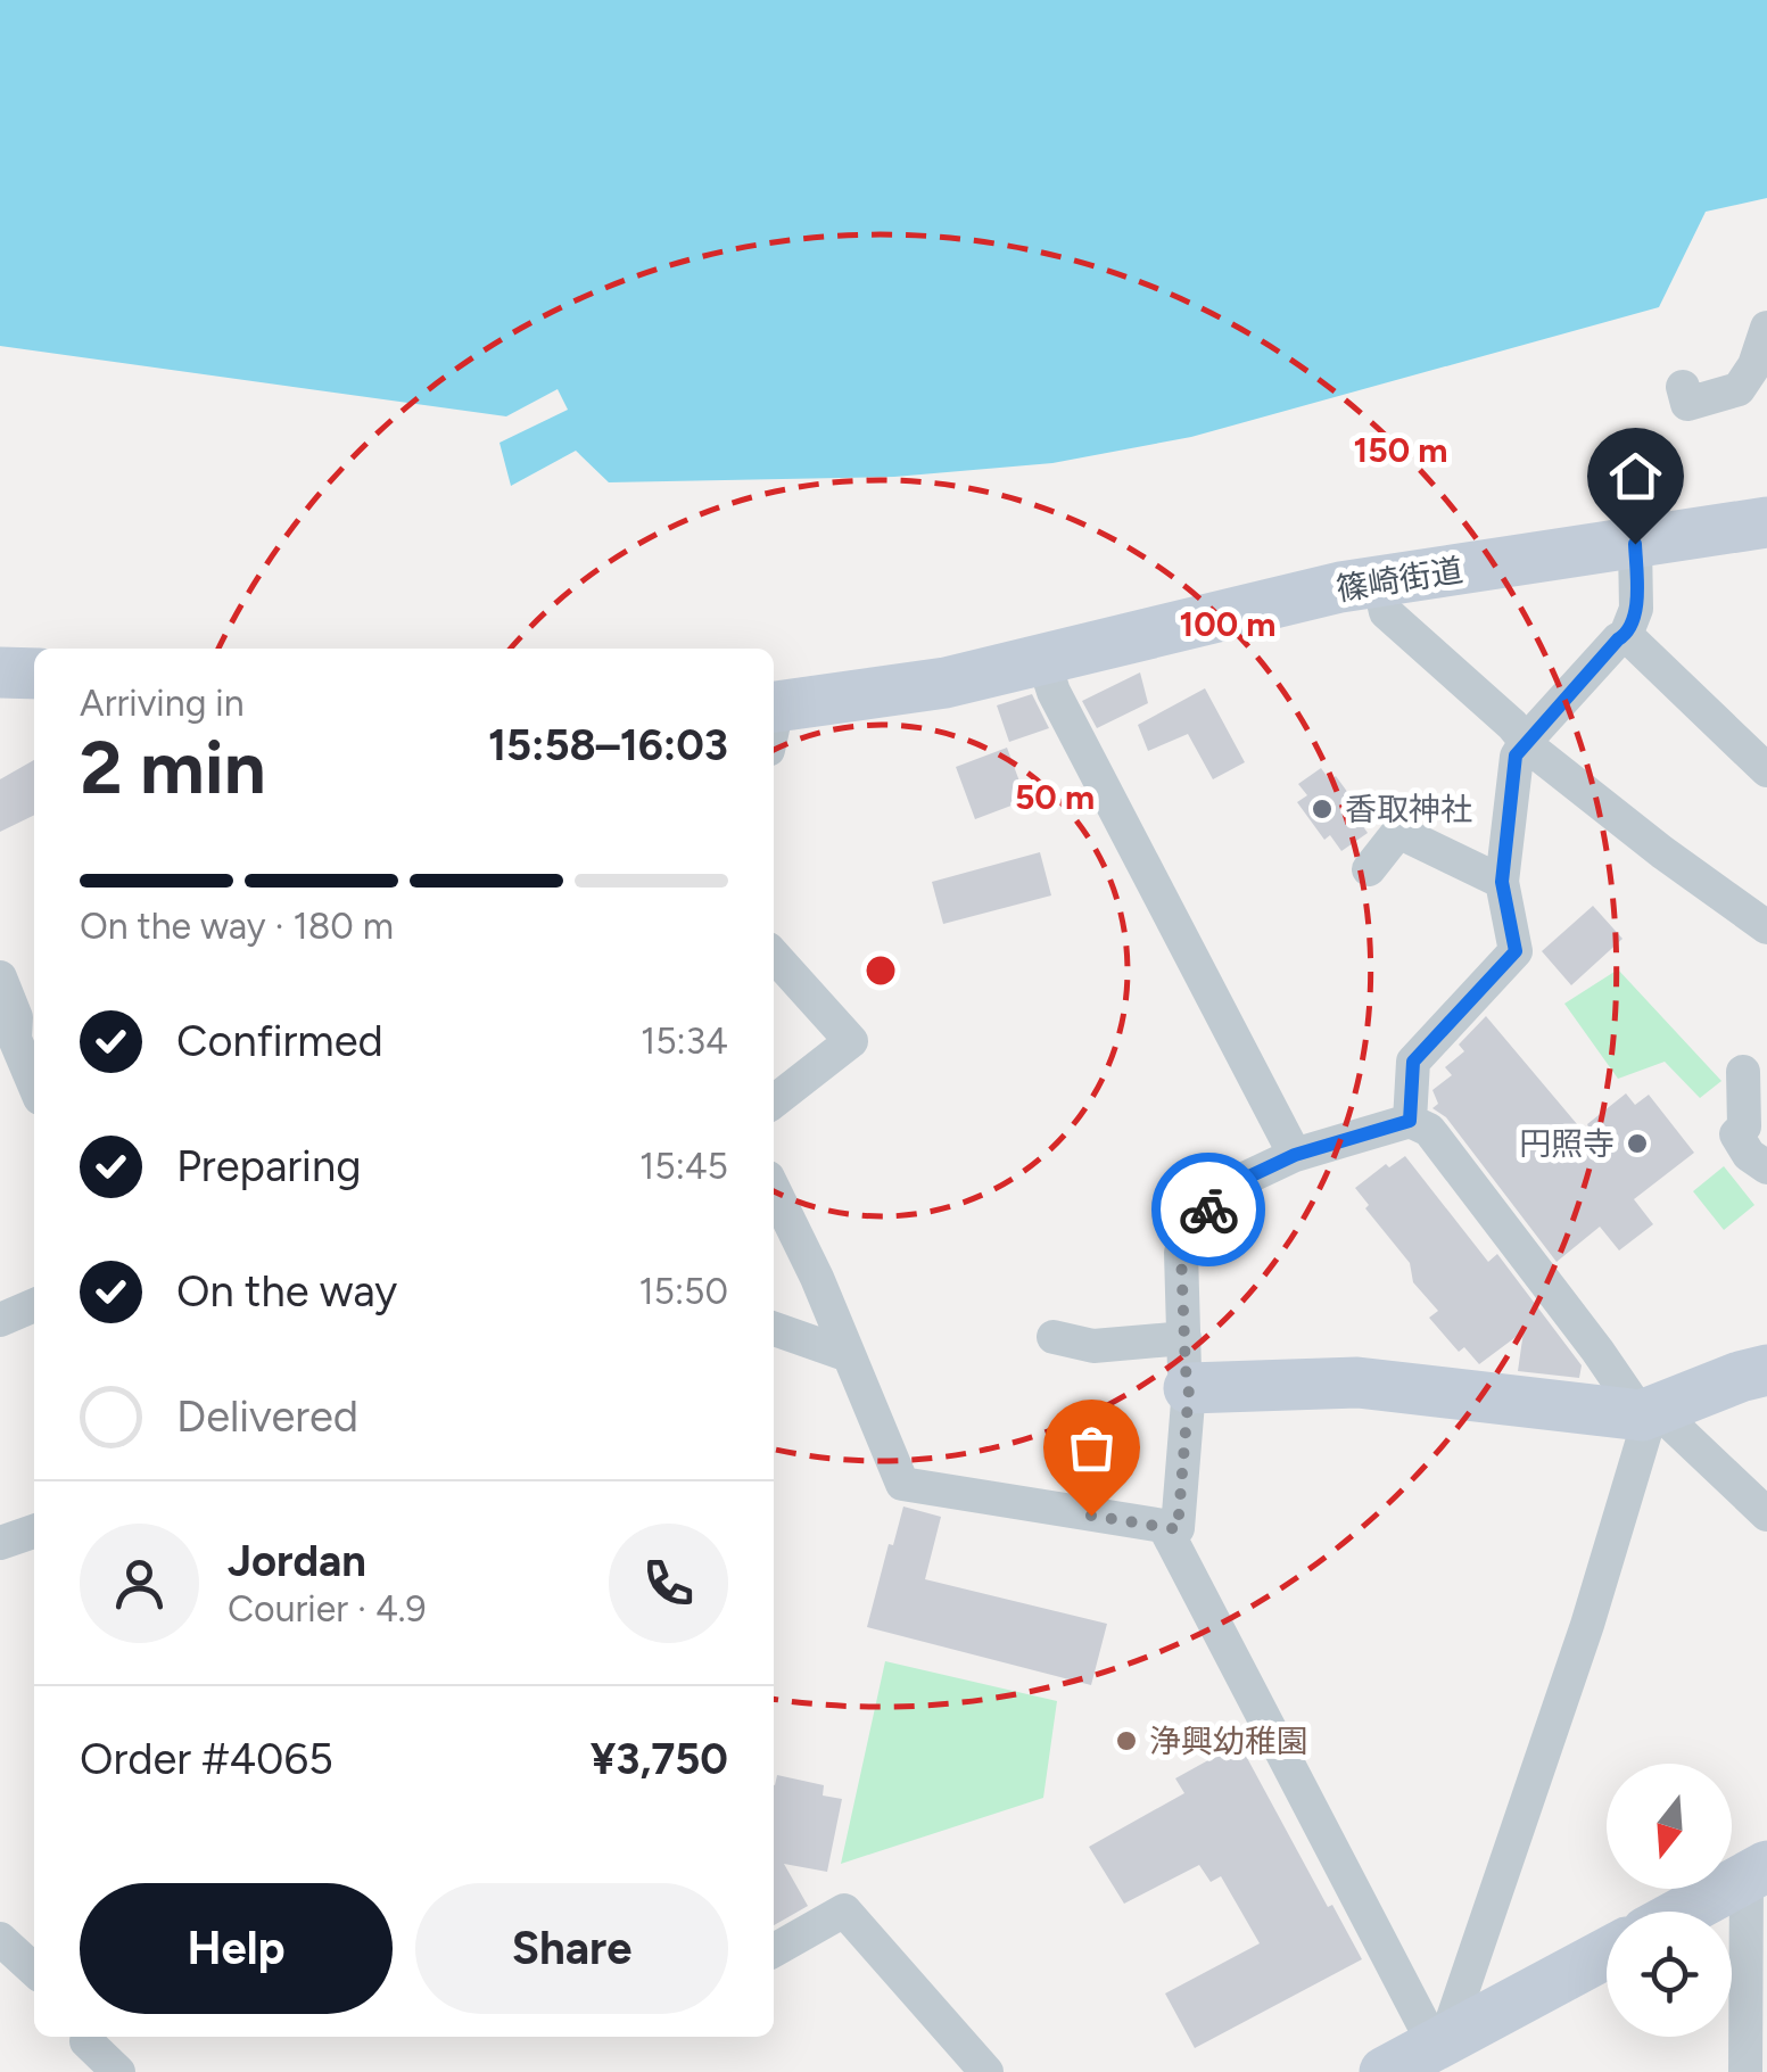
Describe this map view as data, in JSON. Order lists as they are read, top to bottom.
{
  "streets": {
    "main road": ["篠崎街道"]
  },
  "places": ["香取神社", "円照寺", "浄興幼稚園"],
  "north": "bottom",
  "page": {
    "heading": ["2 min", "Arriving in", "15:58–16:03"],
    "panel": [
      "Jordan",
      "Courier · 4.9",
      "Order #4065",
      "¥3,750"
    ],
    "bar": "On the way · 180 m",
    "list": [
      ["Confirmed", "15:34"],
      ["Preparing", "15:45"],
      ["On the way", "15:50"],
      "Delivered"
    ],
    "buttons": ["Help", "Share"]
  },
  "rings": ["150 m", "100 m", "50 m"]
}
